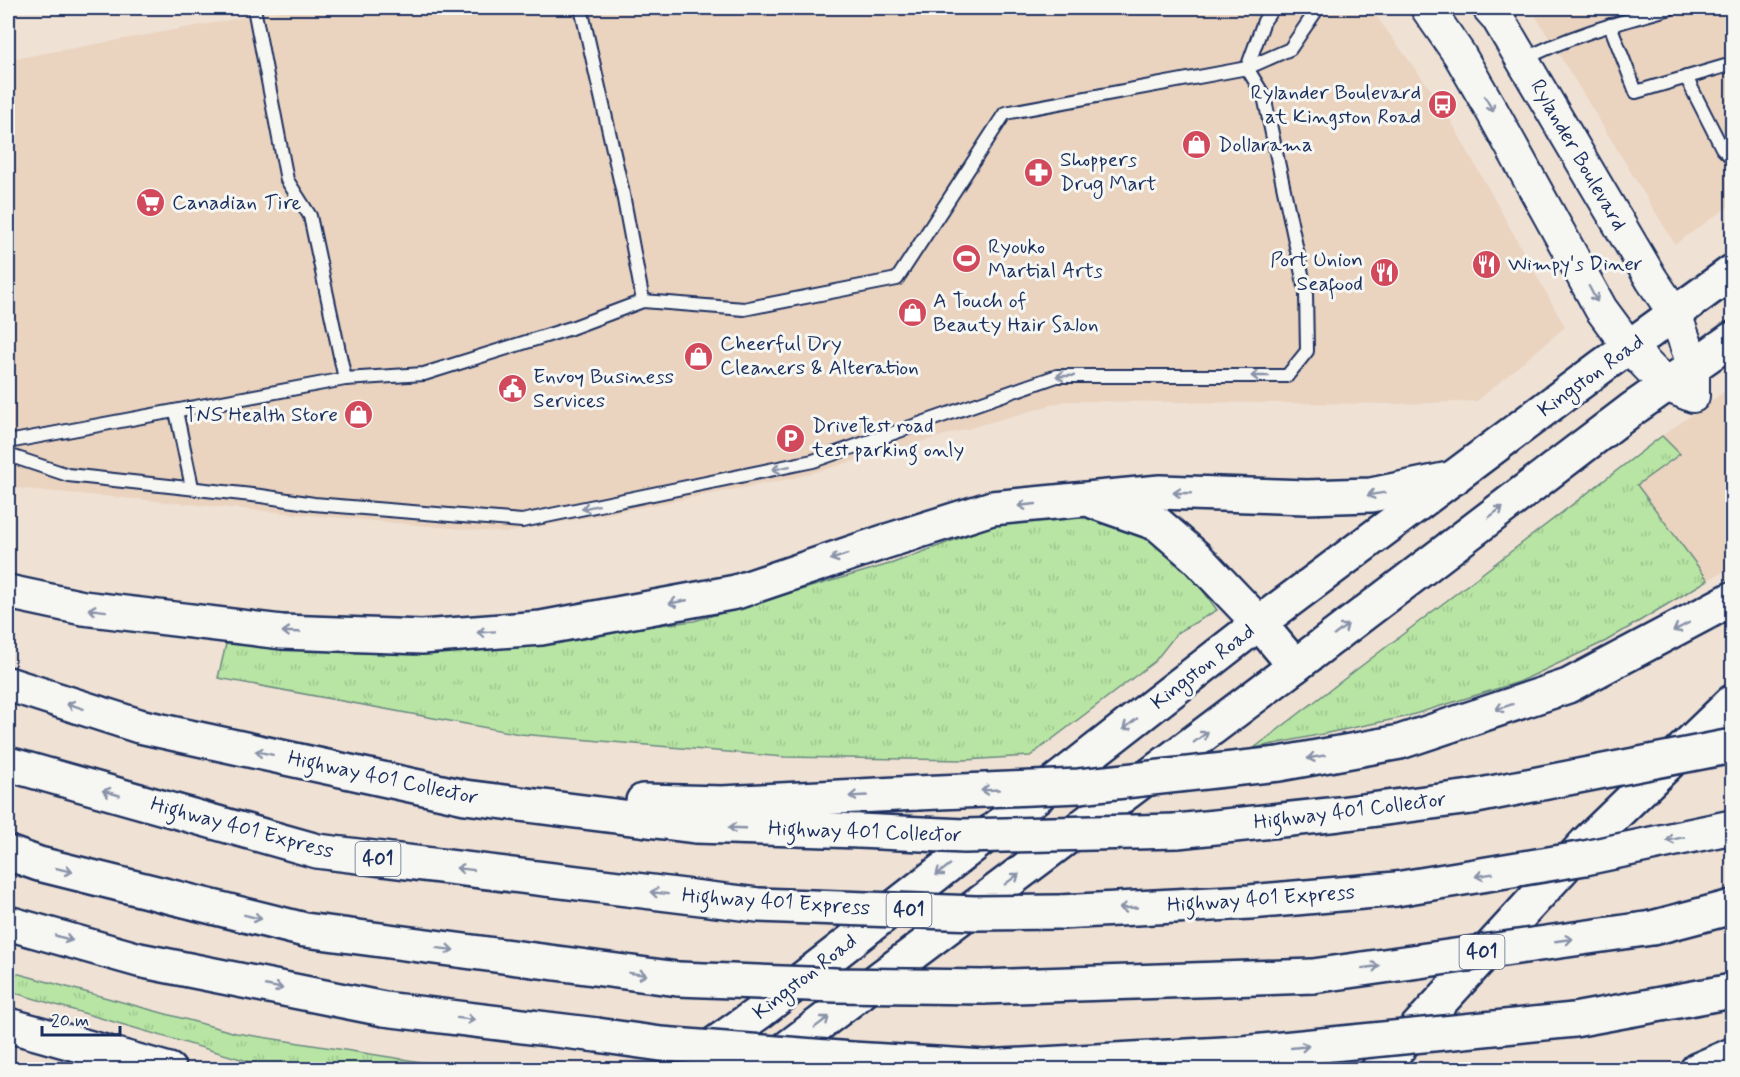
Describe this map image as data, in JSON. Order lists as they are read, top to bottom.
{
  "streets": {
    "main road": [
      "Kingston Road",
      "Highway 401 Collector",
      "Highway 401 Express",
      "401"
    ],
    "street": ["Rylander Boulevard"]
  },
  "crossings": [
    ["Rylander Boulevard", "Kingston Road"]
  ],
  "places": {
    "bus stop": ["Rylander Boulevard at Kingston Road"],
    "shop": [
      "Dollarama",
      "A Touch of Beauty Hair Salon",
      "Cheerful Dry Cleaners & Alteration",
      "TNS Health Store"
    ],
    "pharmacy": ["Shoppers Drug Mart"],
    "supermarket": ["Canadian Tire"],
    "sports": ["Ryouko Martial Arts"],
    "restaurant": ["Wimpy's Diner", "Port Union Seafood"],
    "public building": ["Envoy Business Services"],
    "parking": ["DriveTest road test parking only"]
  },
  "scale_bar": "20 m"
}
